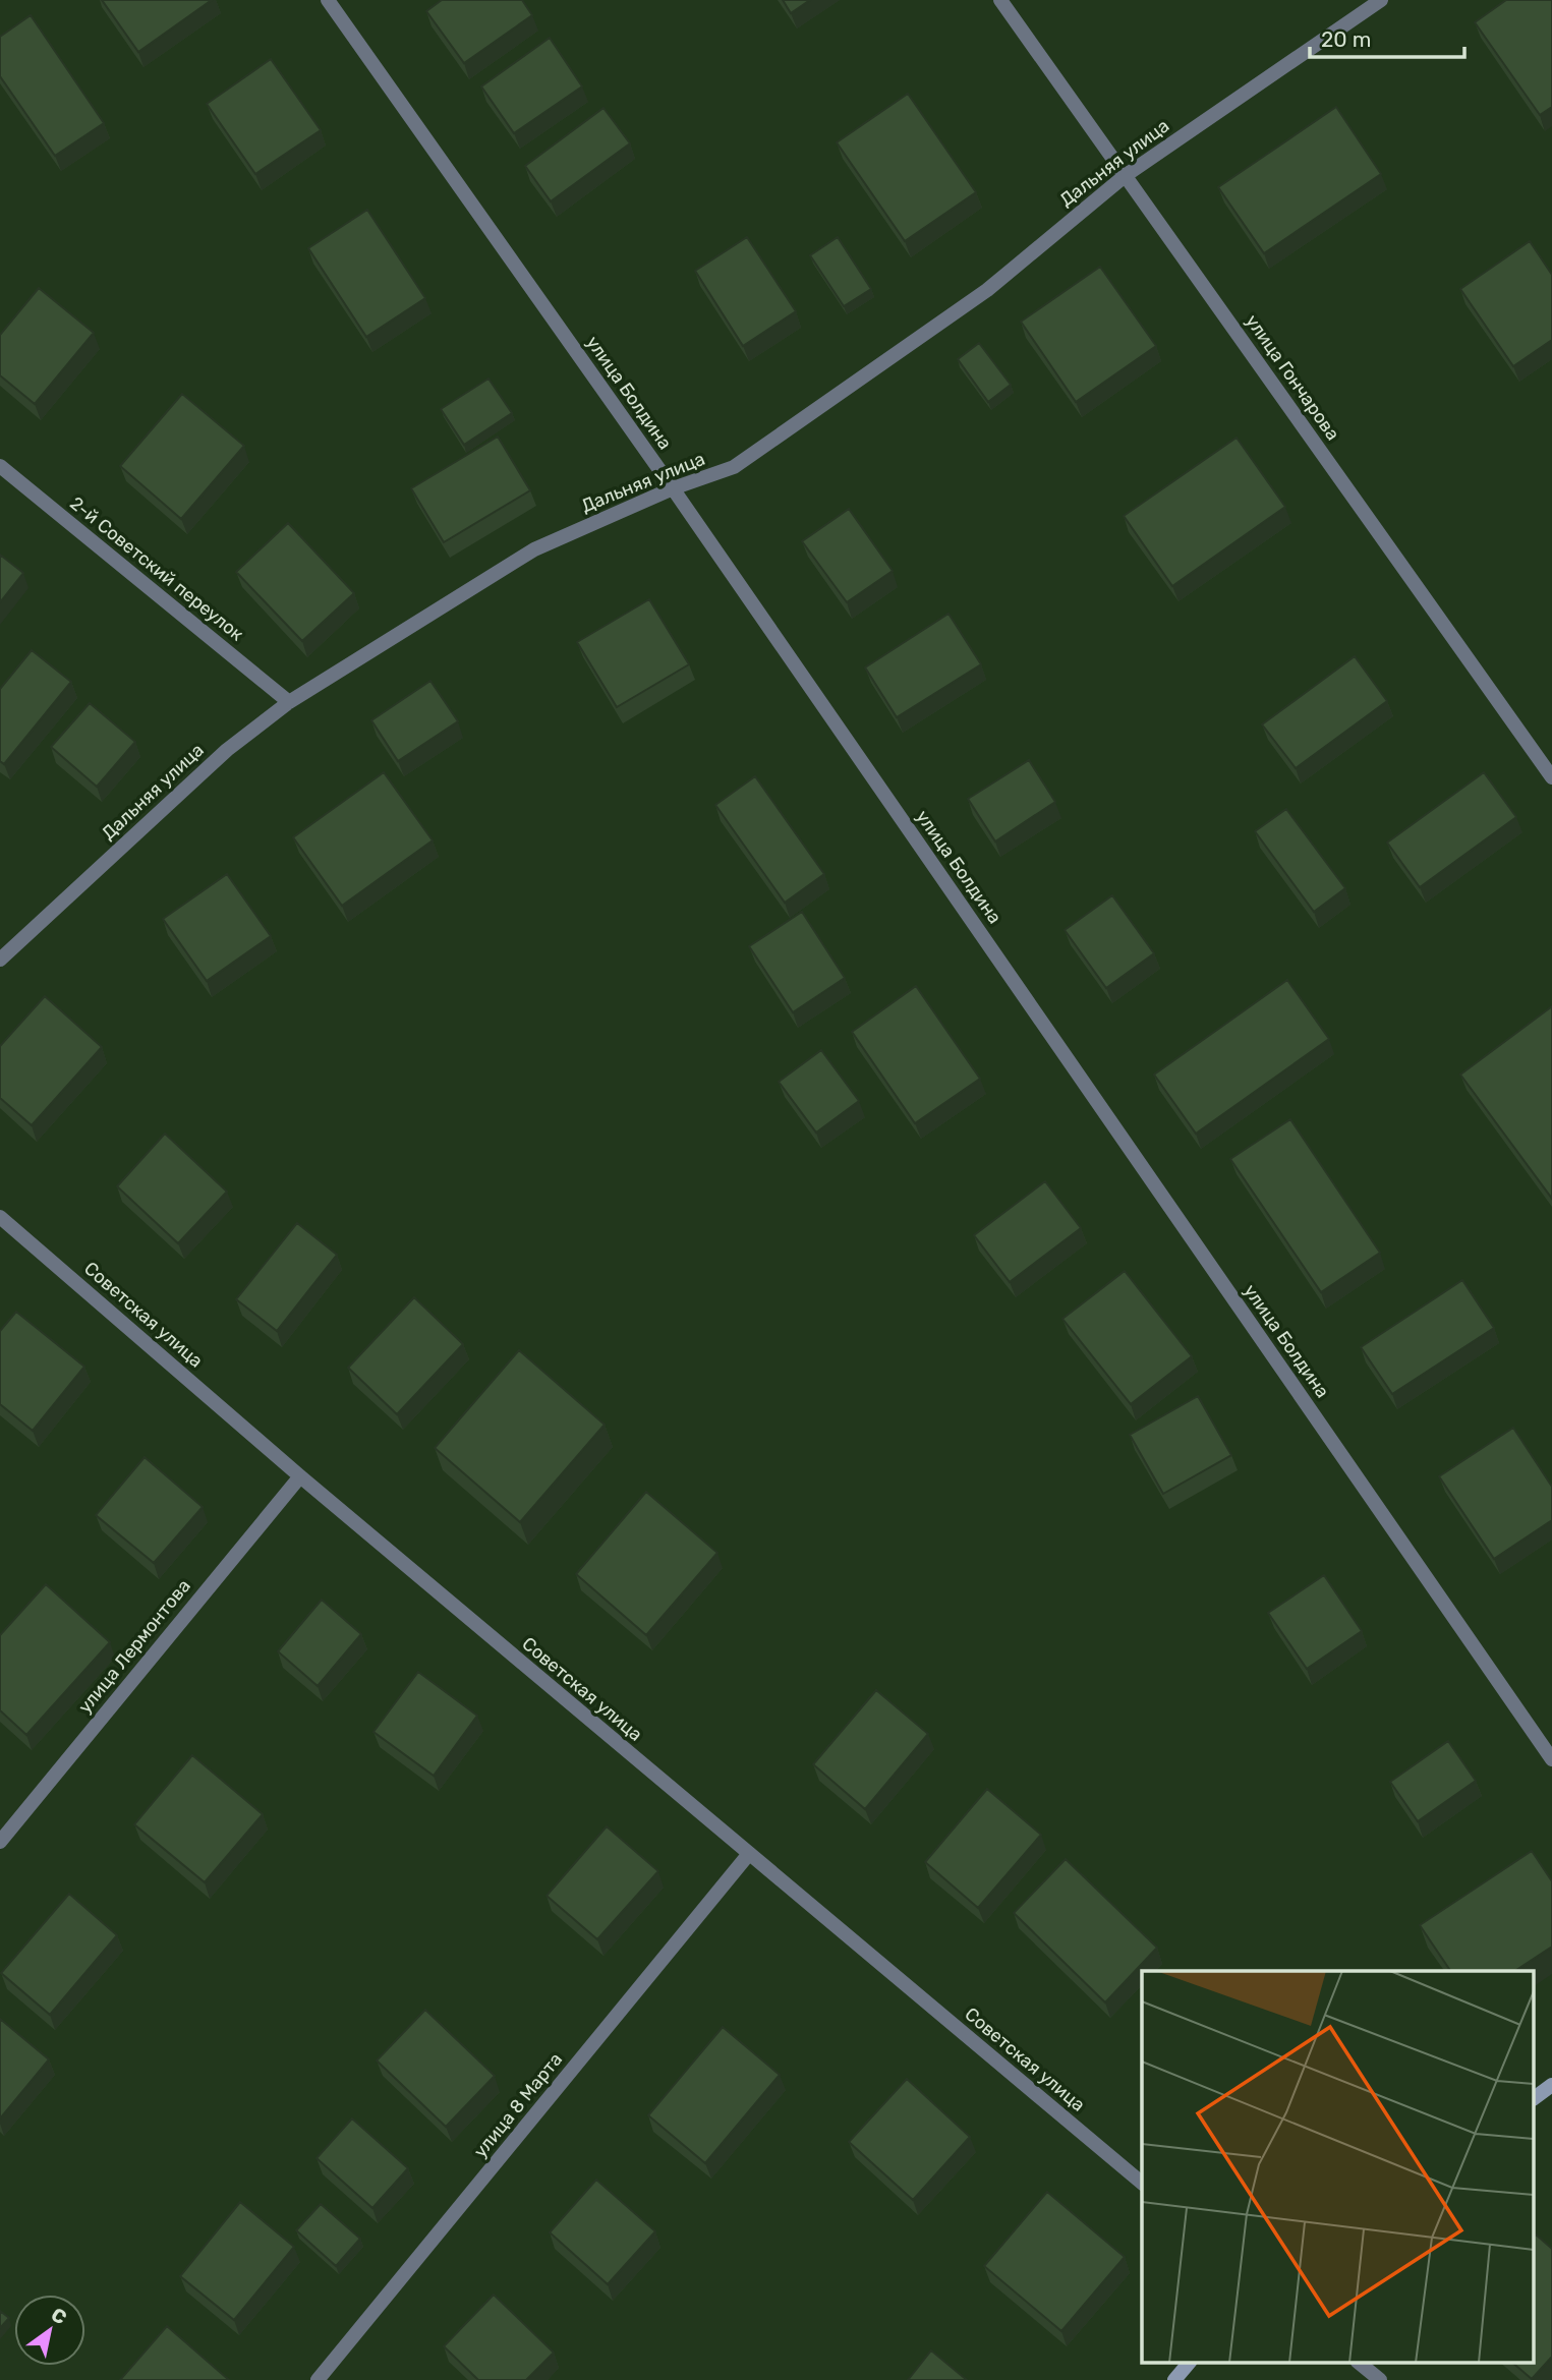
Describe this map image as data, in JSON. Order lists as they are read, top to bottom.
{
  "streets": {
    "street": [
      "Дальняя улица",
      "улица Гончарова",
      "улица Болдина",
      "2-й Советский переулок",
      "Советская улица",
      "улица Лермонтова",
      "улица 8 Марта"
    ]
  },
  "crossings": [
    ["Дальняя улица", "улица Гончарова"],
    ["Дальняя улица", "улица Болдина"],
    ["Дальняя улица", "2-й Советский переулок"],
    ["Советская улица", "улица Лермонтова"],
    ["Советская улица", "улица 8 Марта"]
  ],
  "scale_bar": "20 m",
  "north": "top right"
}
